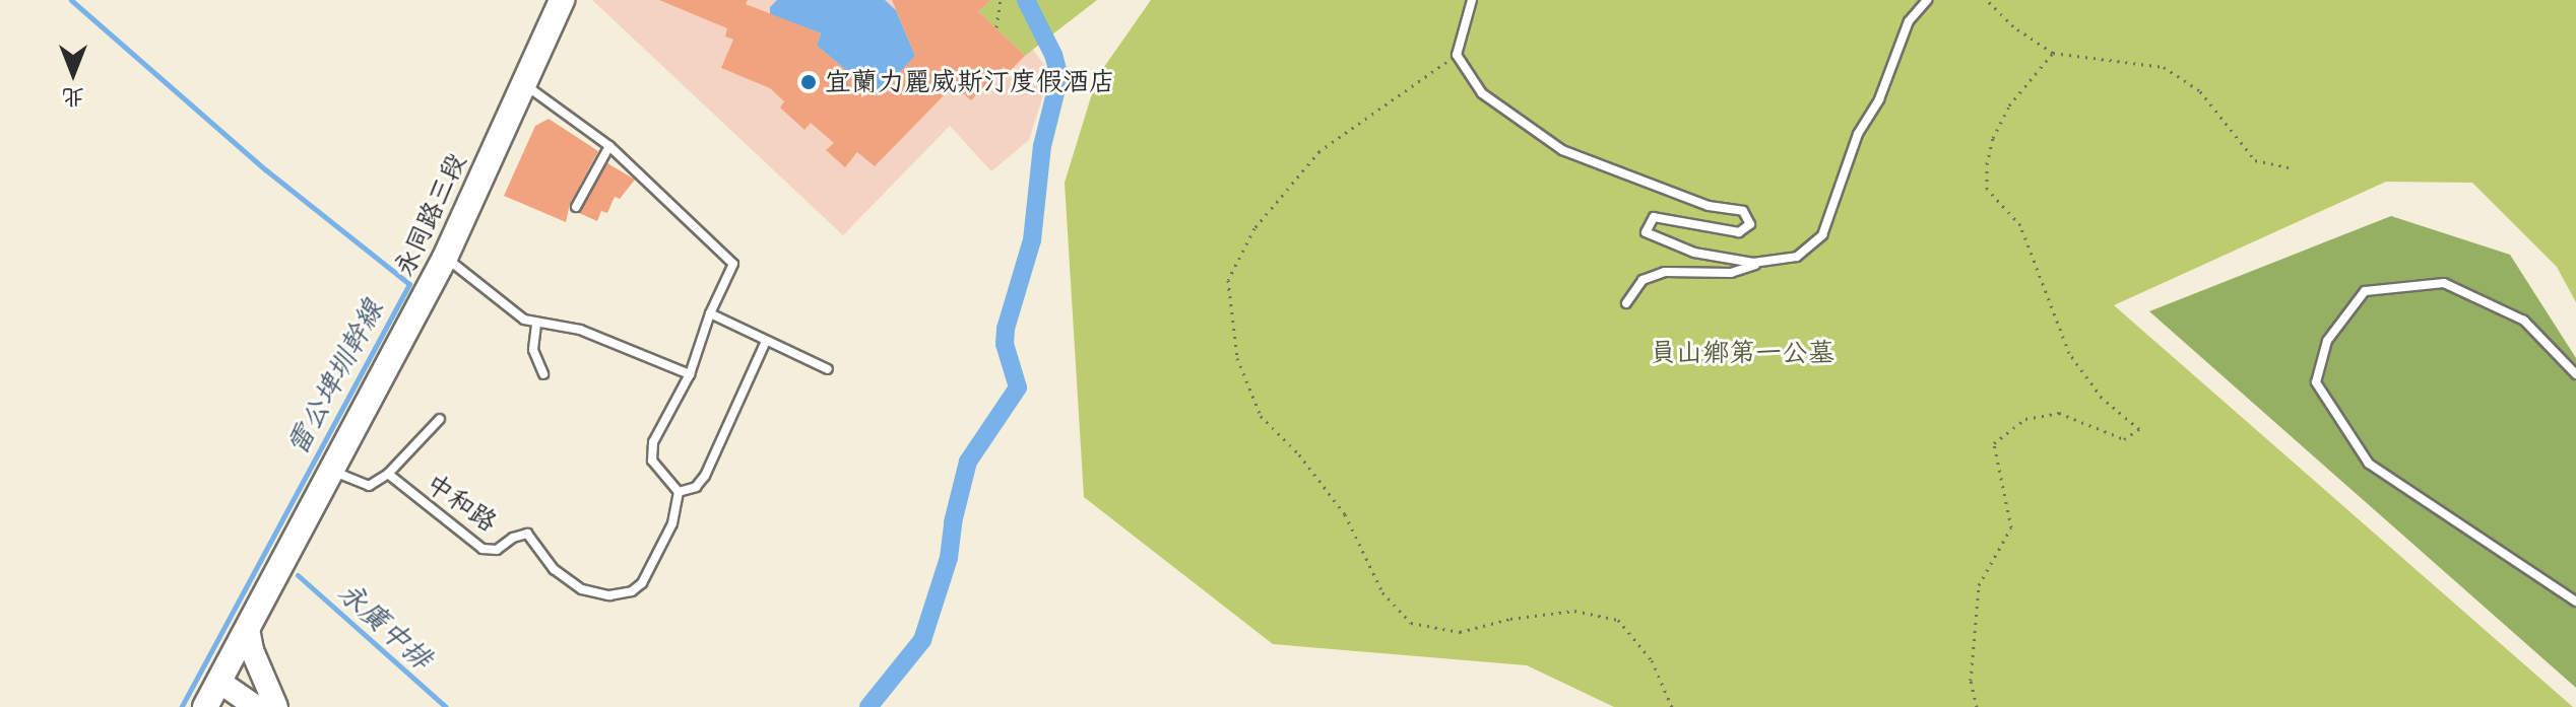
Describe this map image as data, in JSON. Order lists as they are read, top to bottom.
{
  "streets": {
    "main road": ["永同路三段"],
    "lane": ["中和路"]
  },
  "crossings": [
    ["永同路三段", "中和路"]
  ],
  "water": ["雷公埤圳幹線", "永廣中排"],
  "parks": ["員山鄉第一公墓"],
  "places": ["宜蘭力麗威斯汀度假酒店"],
  "north": "bottom"
}
